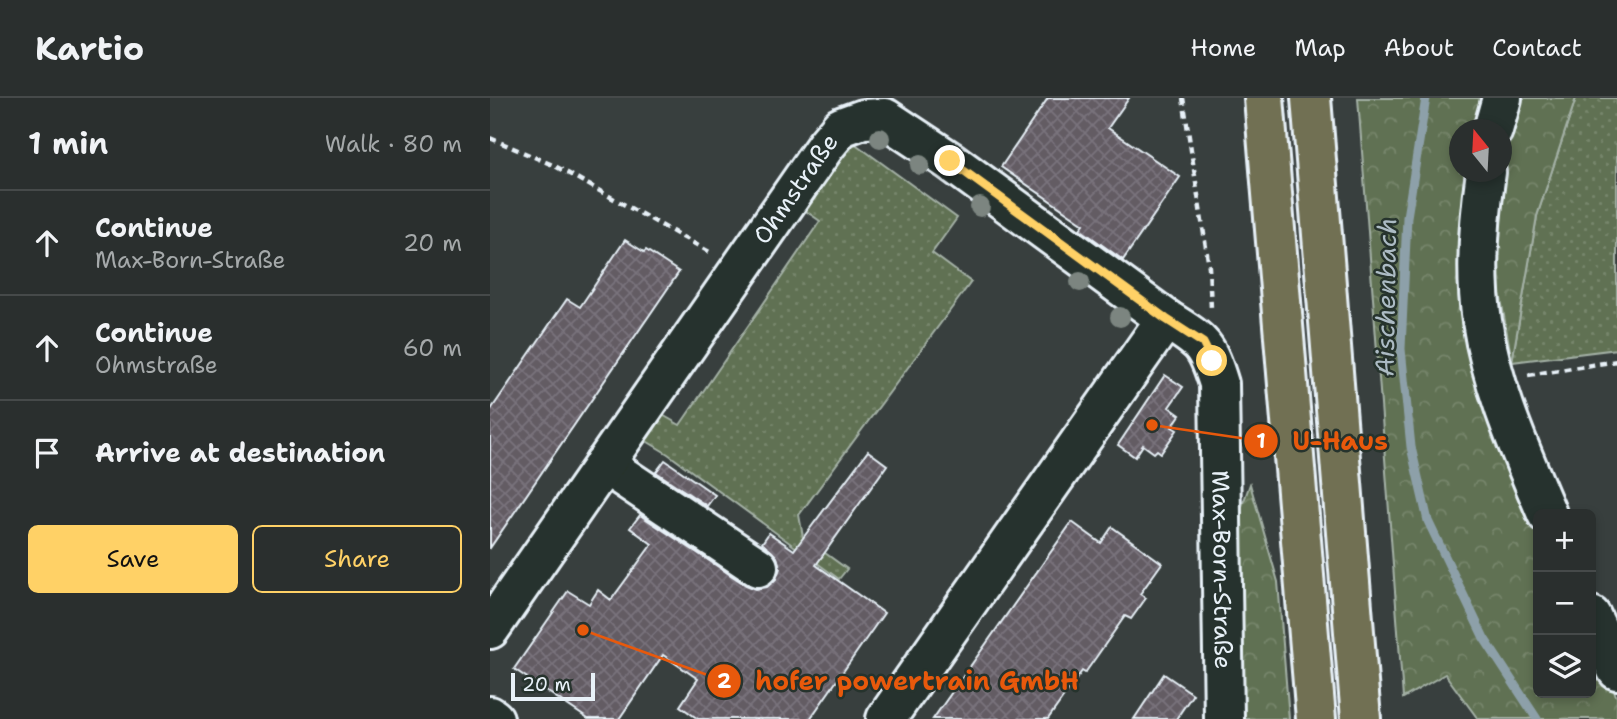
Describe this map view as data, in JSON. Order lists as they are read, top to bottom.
{
  "streets": {
    "street": ["Ohmstraße", "Max-Born-Straße"]
  },
  "water": ["Aischenbach"],
  "places": ["U-Haus", "hofer powertrain GmbH"],
  "scale_bar": "20 m",
  "north": "top",
  "page": {
    "header": "Kartio",
    "nav": [
      "Home",
      "Map",
      "About",
      "Contact"
    ],
    "heading": ["1 min", "Walk · 80 m"],
    "list": [
      ["Continue", "Max-Born-Straße", "20 m"],
      ["Continue", "Ohmstraße", "60 m"],
      "Arrive at destination"
    ],
    "buttons": ["Save", "Share"],
    "map_buttons": ["+", "−"],
    "scale": "20 m"
  }
}
